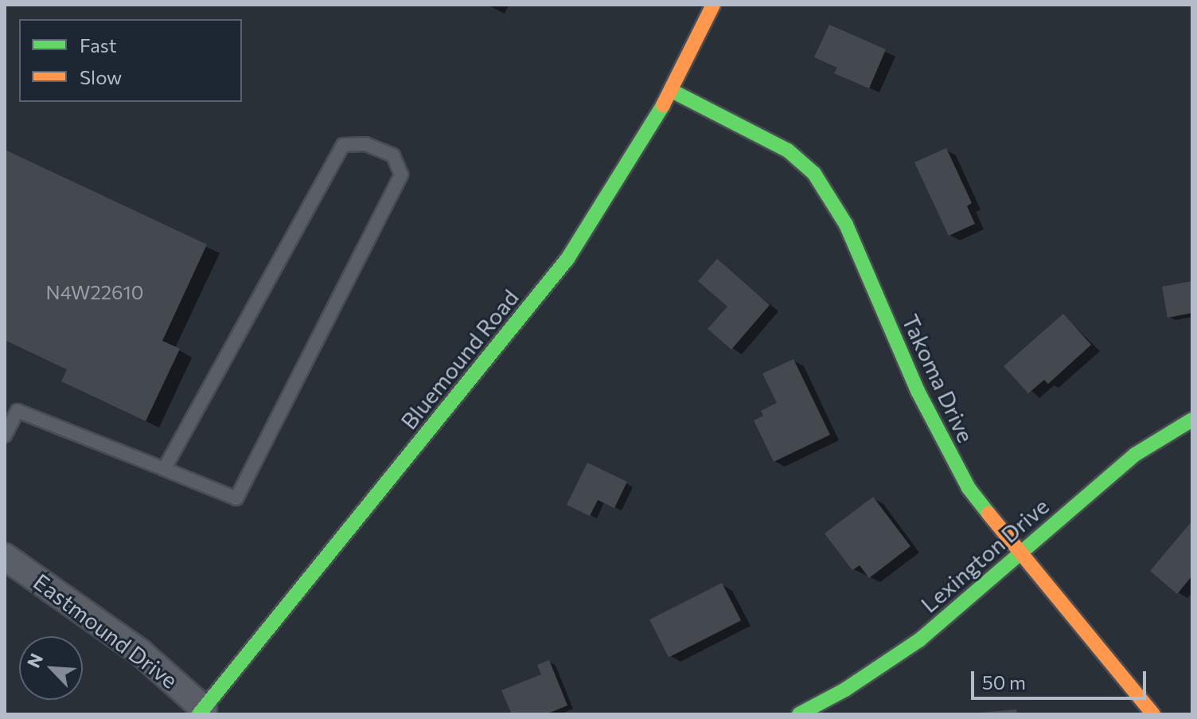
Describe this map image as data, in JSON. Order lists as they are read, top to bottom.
{
  "streets": {
    "street": [
      "Bluemound Road",
      "Takoma Drive",
      "Lexington Drive",
      "Eastmound Drive"
    ]
  },
  "crossings": [
    ["Bluemound Road", "Takoma Drive"],
    ["Bluemound Road", "Eastmound Drive"],
    ["Takoma Drive", "Lexington Drive"]
  ],
  "house_numbers": ["N4W22610"],
  "legend": ["Fast", "Slow"],
  "scale_bar": "50 m",
  "north": "top left"
}
